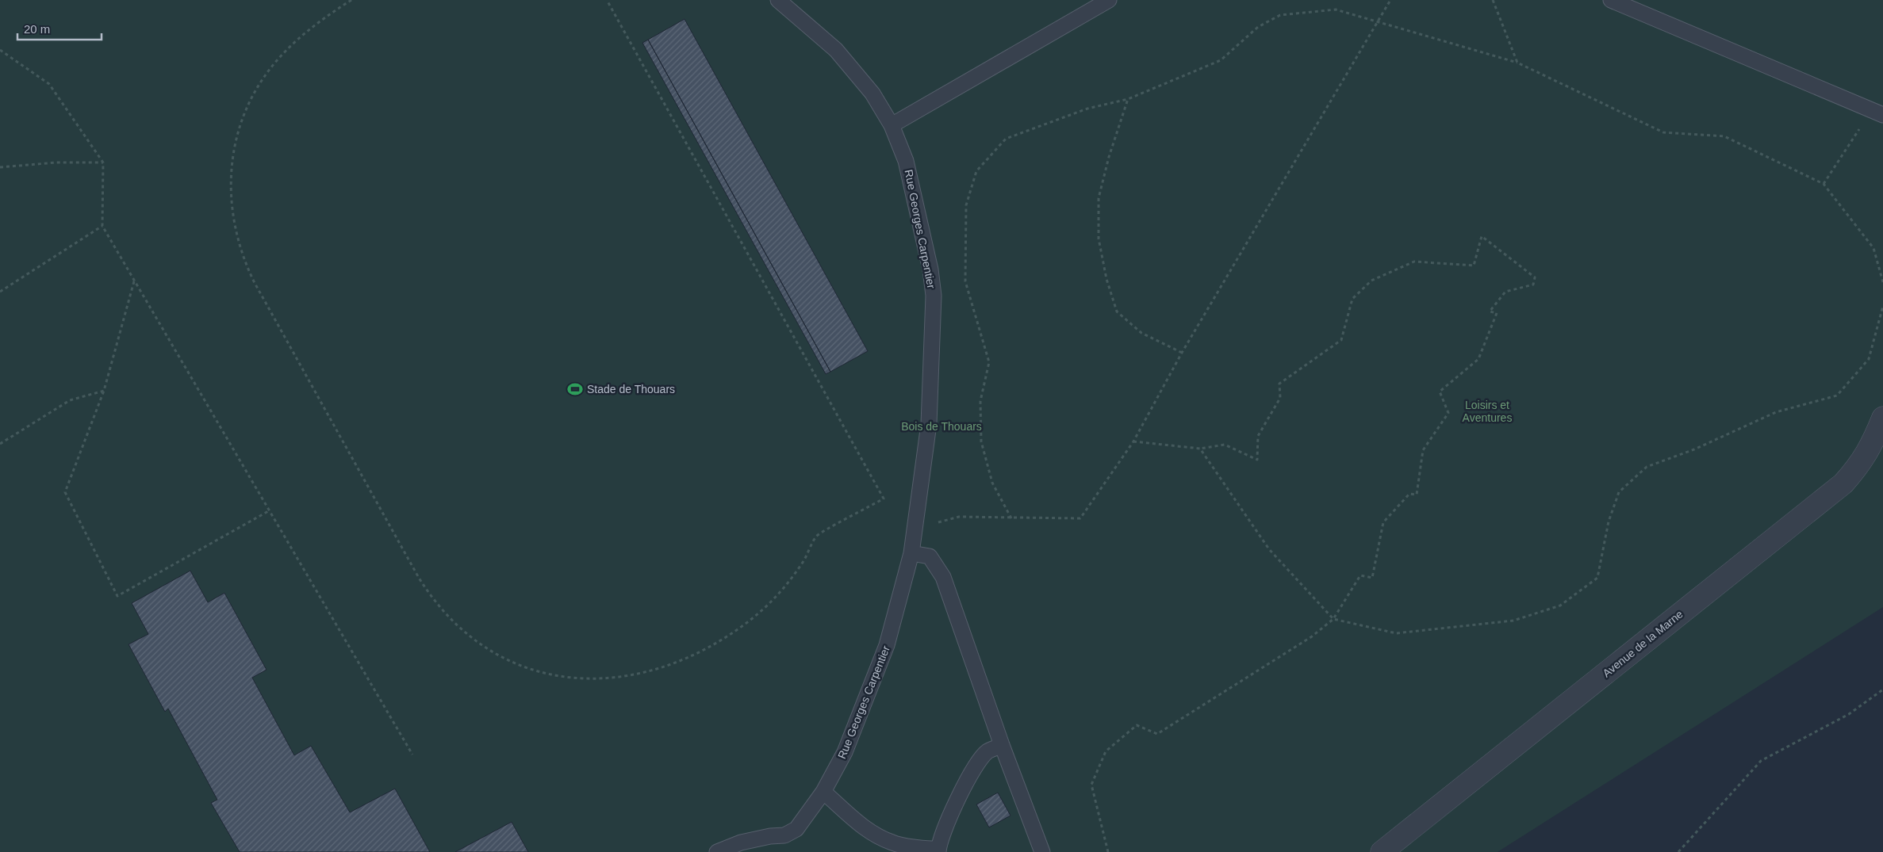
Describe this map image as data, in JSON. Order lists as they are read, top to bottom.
{
  "streets": {
    "street": ["Avenue de la Marne"],
    "lane": ["Rue Georges Carpentier"]
  },
  "parks": ["Loisirs et Aventures", "Bois de Thouars"],
  "places": {
    "sports": ["Stade de Thouars"]
  },
  "scale_bar": "20 m"
}
